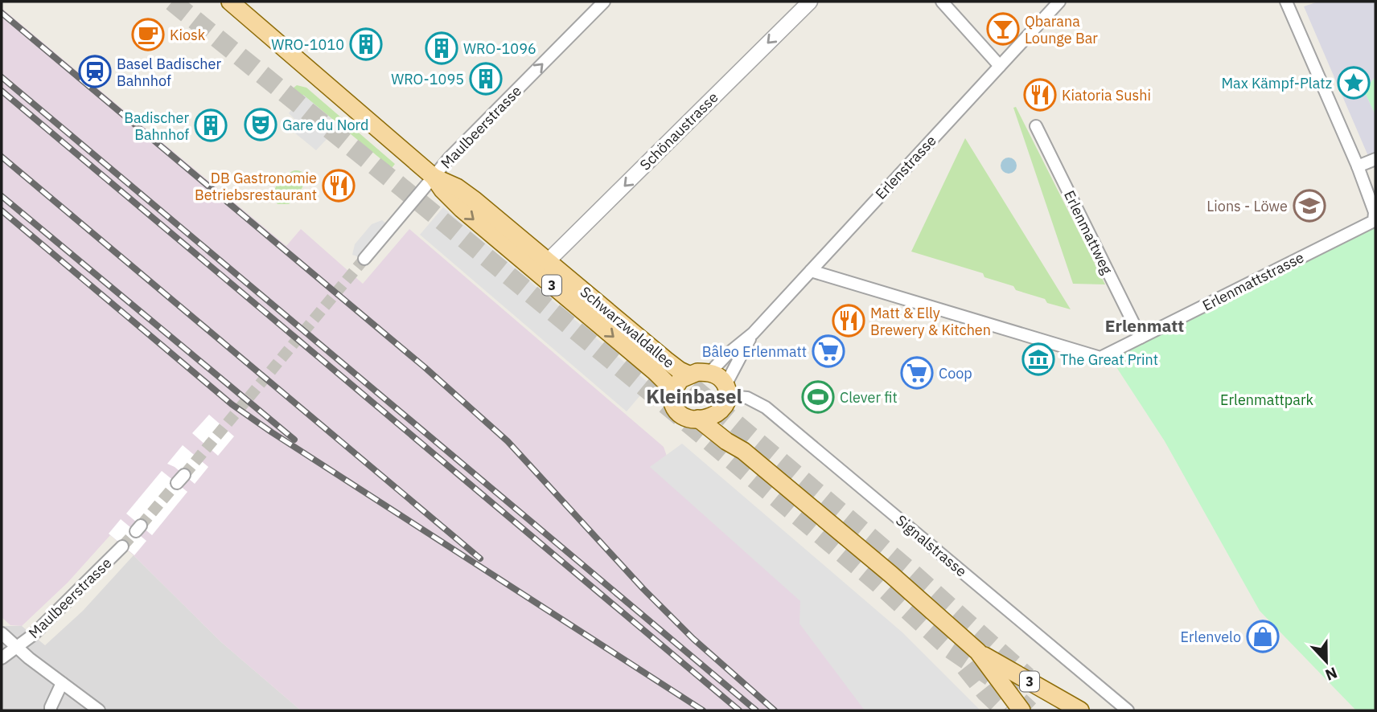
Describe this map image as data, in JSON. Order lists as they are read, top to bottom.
{
  "streets": {
    "main road": ["3", "Schwarzwaldallee"],
    "street": [
      "Maulbeerstrasse",
      "Schönaustrasse",
      "Erlenstrasse",
      "Erlenmattweg",
      "Erlenmattstrasse",
      "Signalstrasse"
    ]
  },
  "crossings": [
    ["Maulbeerstrasse", "Schwarzwaldallee"],
    ["Schönaustrasse", "Schwarzwaldallee"],
    ["Erlenstrasse", "Erlenmattstrasse"],
    ["Erlenstrasse", "3"],
    ["Erlenstrasse", "Schwarzwaldallee"],
    ["Erlenstrasse", "Signalstrasse"],
    ["Erlenmattweg", "Erlenmattstrasse"],
    ["3", "Schwarzwaldallee"],
    ["3", "Signalstrasse"],
    ["Schwarzwaldallee", "Signalstrasse"]
  ],
  "one_way": ["Maulbeerstrasse", "Schönaustrasse"],
  "districts": ["Erlenmatt", "Kleinbasel"],
  "parks": ["Erlenmattpark"],
  "places": {
    "bar": ["Qbarana Lounge Bar"],
    "cafe": ["Kiosk"],
    "building": [
      "WRO-1010",
      "WRO-1096",
      "WRO-1095",
      "Badischer Bahnhof"
    ],
    "station": ["Basel Badischer Bahnhof"],
    "place": ["Max Kämpf-Platz"],
    "restaurant": ["Kiatoria Sushi", "DB Gastronomie Betriebsrestaurant", "Matt & Elly Brewery & Kitchen"],
    "theatre": ["Gare du Nord"],
    "school or university": ["Lions - Löwe"],
    "supermarket": ["Bâleo Erlenmatt", "Coop"],
    "museum": ["The Great Print"],
    "sports": ["Clever fit"],
    "shop": ["Erlenvelo"]
  },
  "north": "bottom"
}
